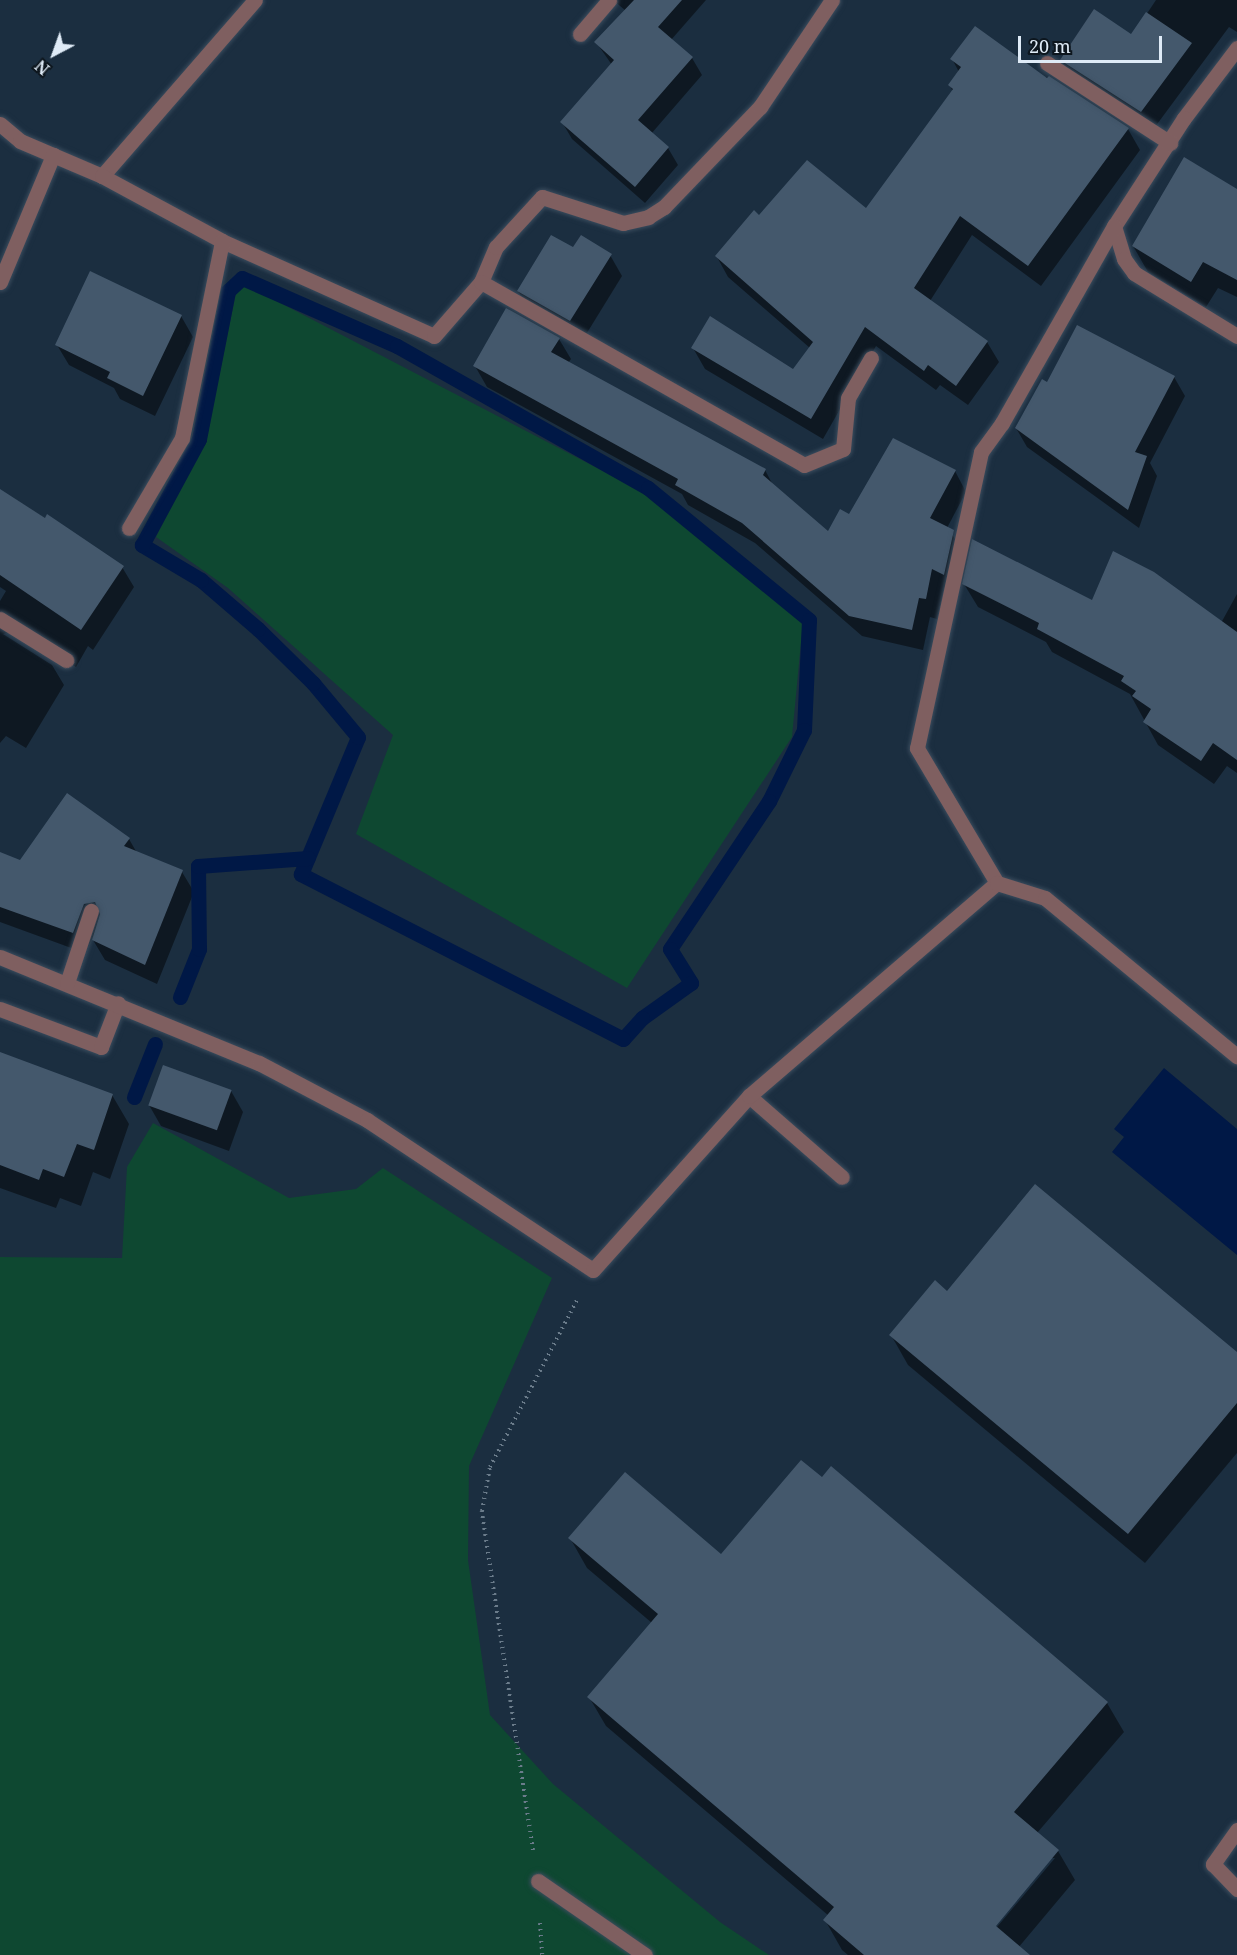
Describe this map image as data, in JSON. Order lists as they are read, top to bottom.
{
  "scale_bar": "20 m",
  "north": "bottom left"
}
